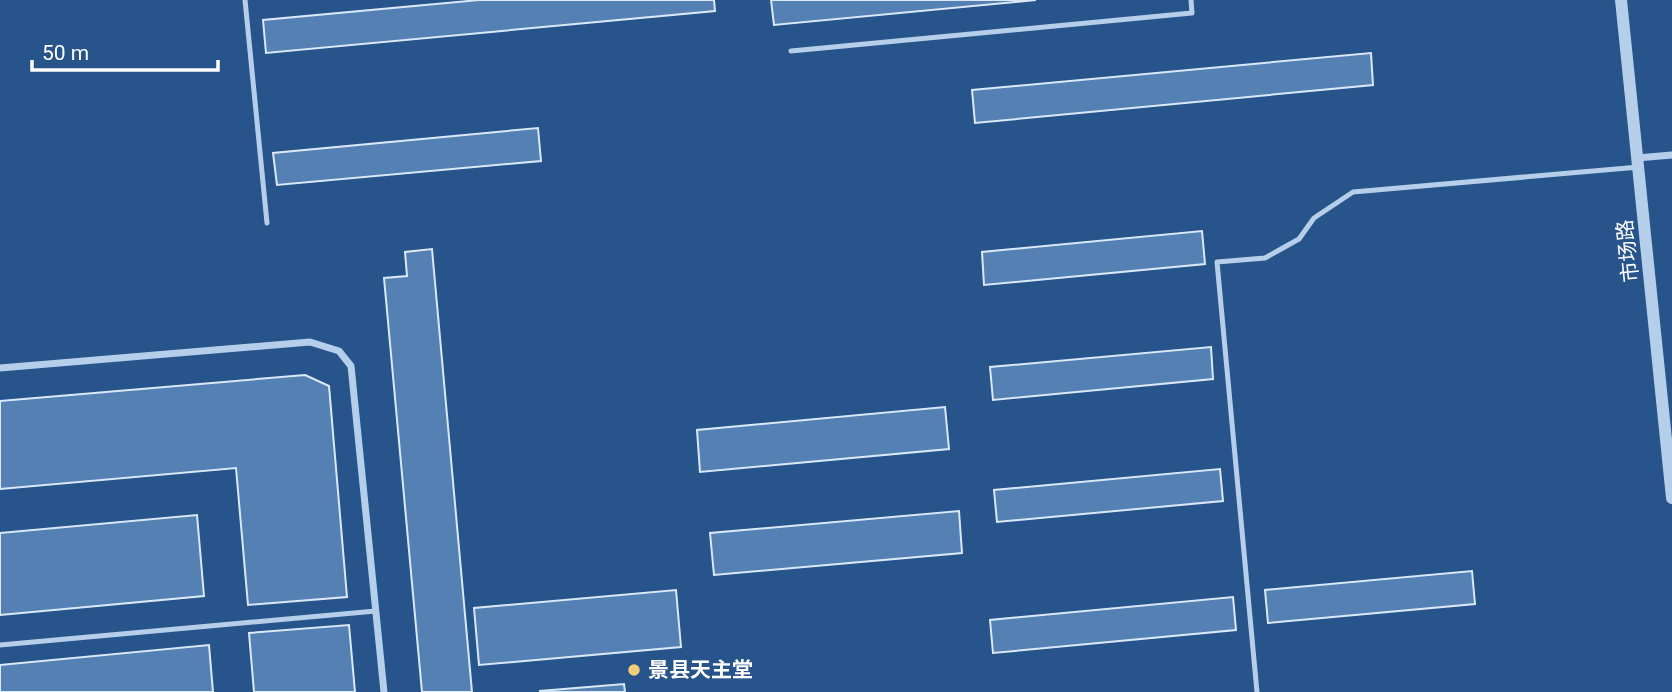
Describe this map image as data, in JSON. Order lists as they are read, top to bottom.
{
  "streets": {
    "street": ["市场路"]
  },
  "places": ["景县天主堂"],
  "scale_bar": "50 m"
}
